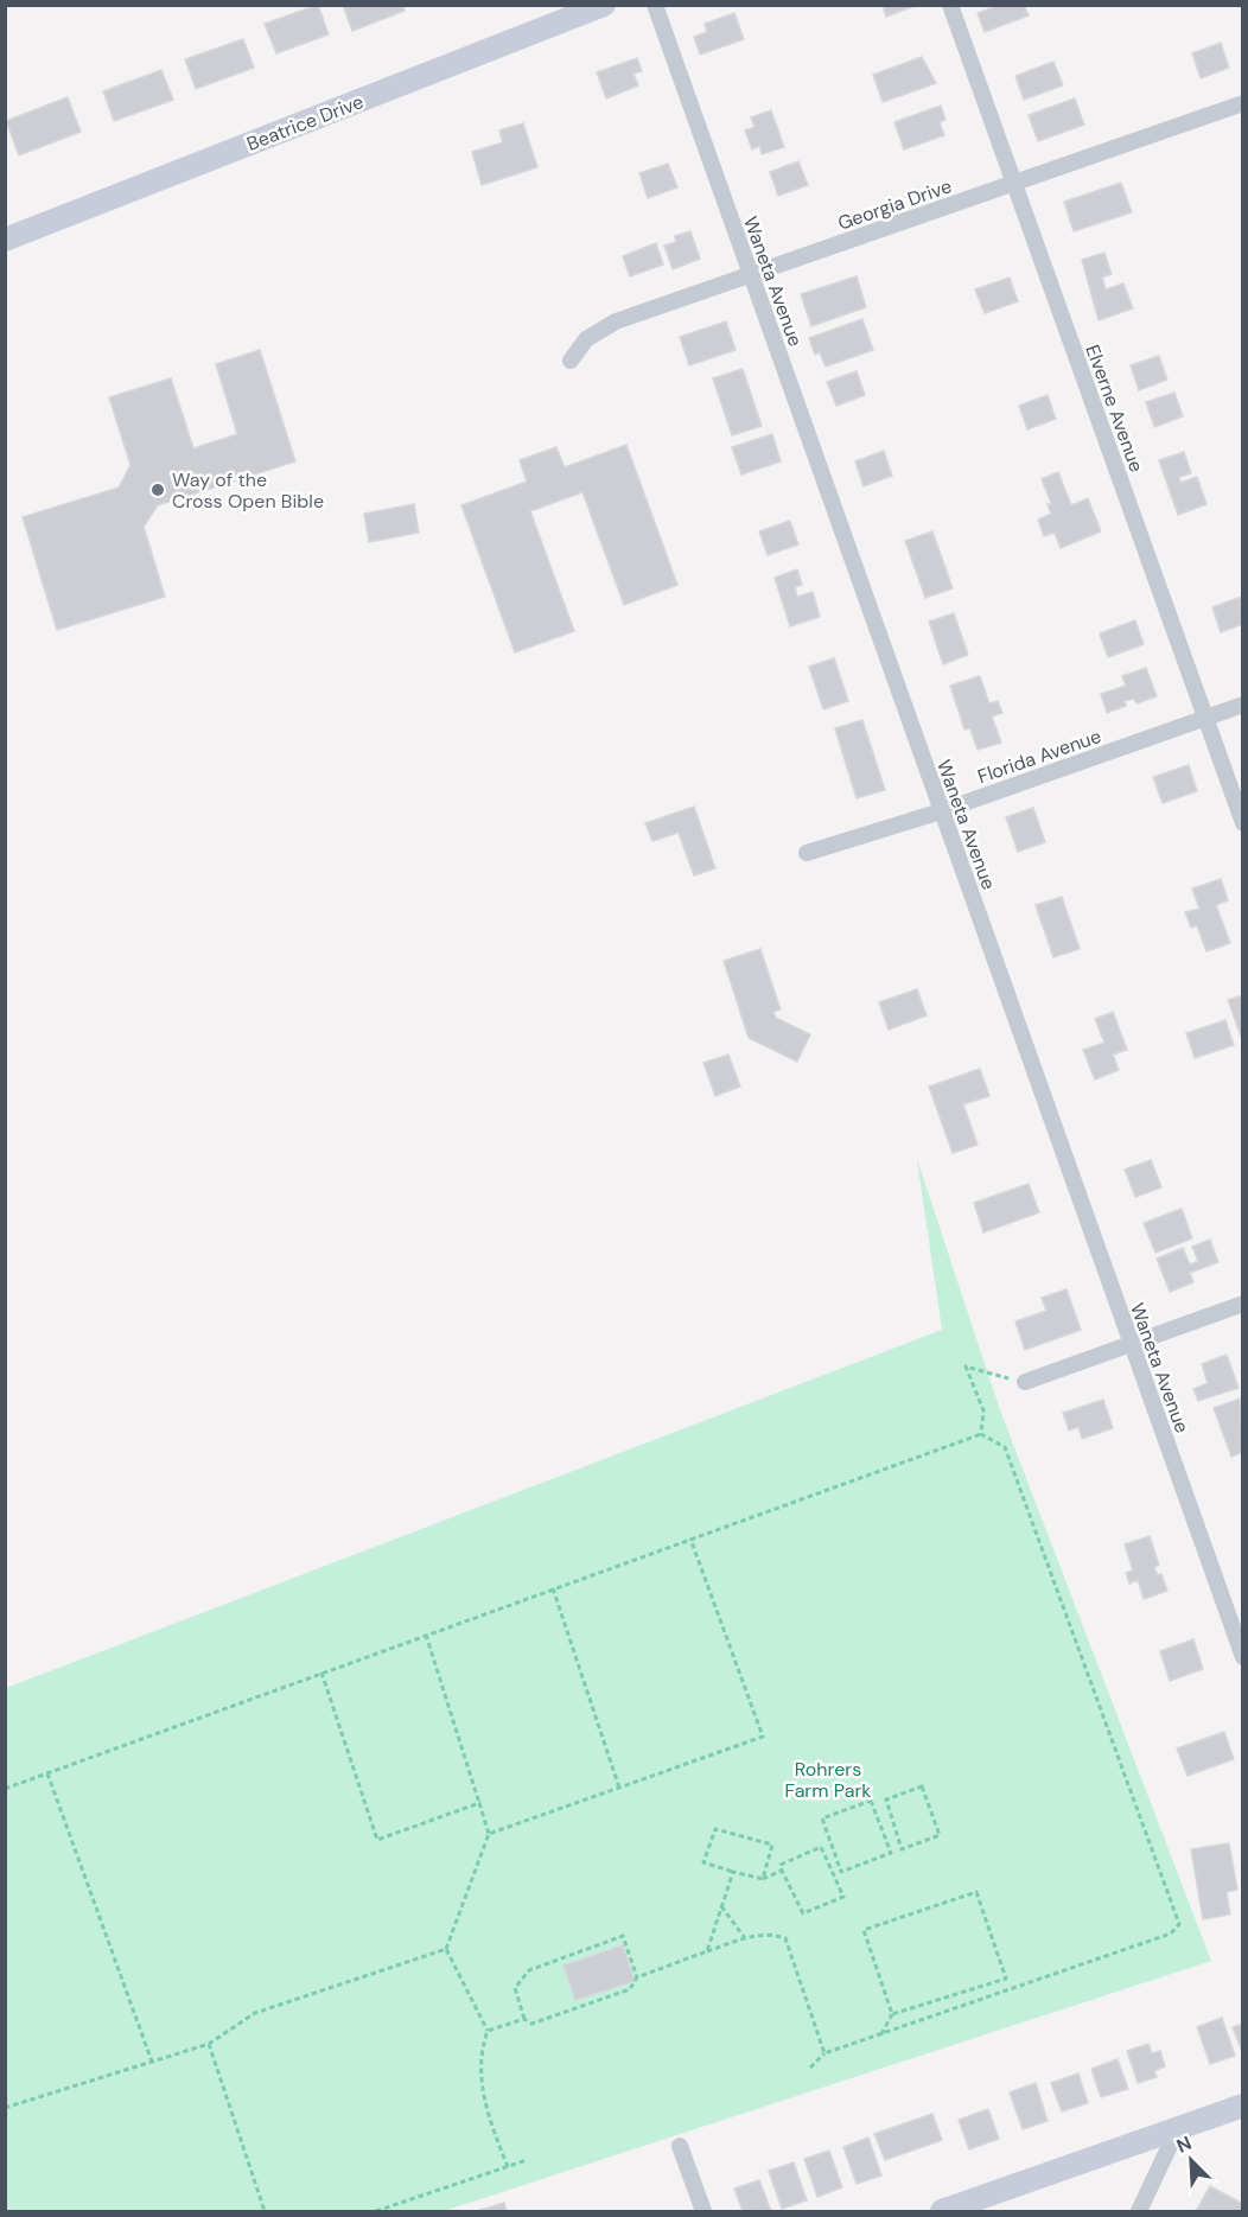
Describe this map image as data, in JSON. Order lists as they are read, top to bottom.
{
  "streets": {
    "street": [
      "Beatrice Drive",
      "Georgia Drive",
      "Waneta Avenue",
      "Elverne Avenue",
      "Florida Avenue"
    ]
  },
  "crossings": [
    ["Georgia Drive", "Waneta Avenue"],
    ["Georgia Drive", "Elverne Avenue"],
    ["Waneta Avenue", "Florida Avenue"],
    ["Elverne Avenue", "Florida Avenue"]
  ],
  "parks": ["Rohrers Farm Park"],
  "places": ["Way of the Cross Open Bible"],
  "north": "top left"
}
